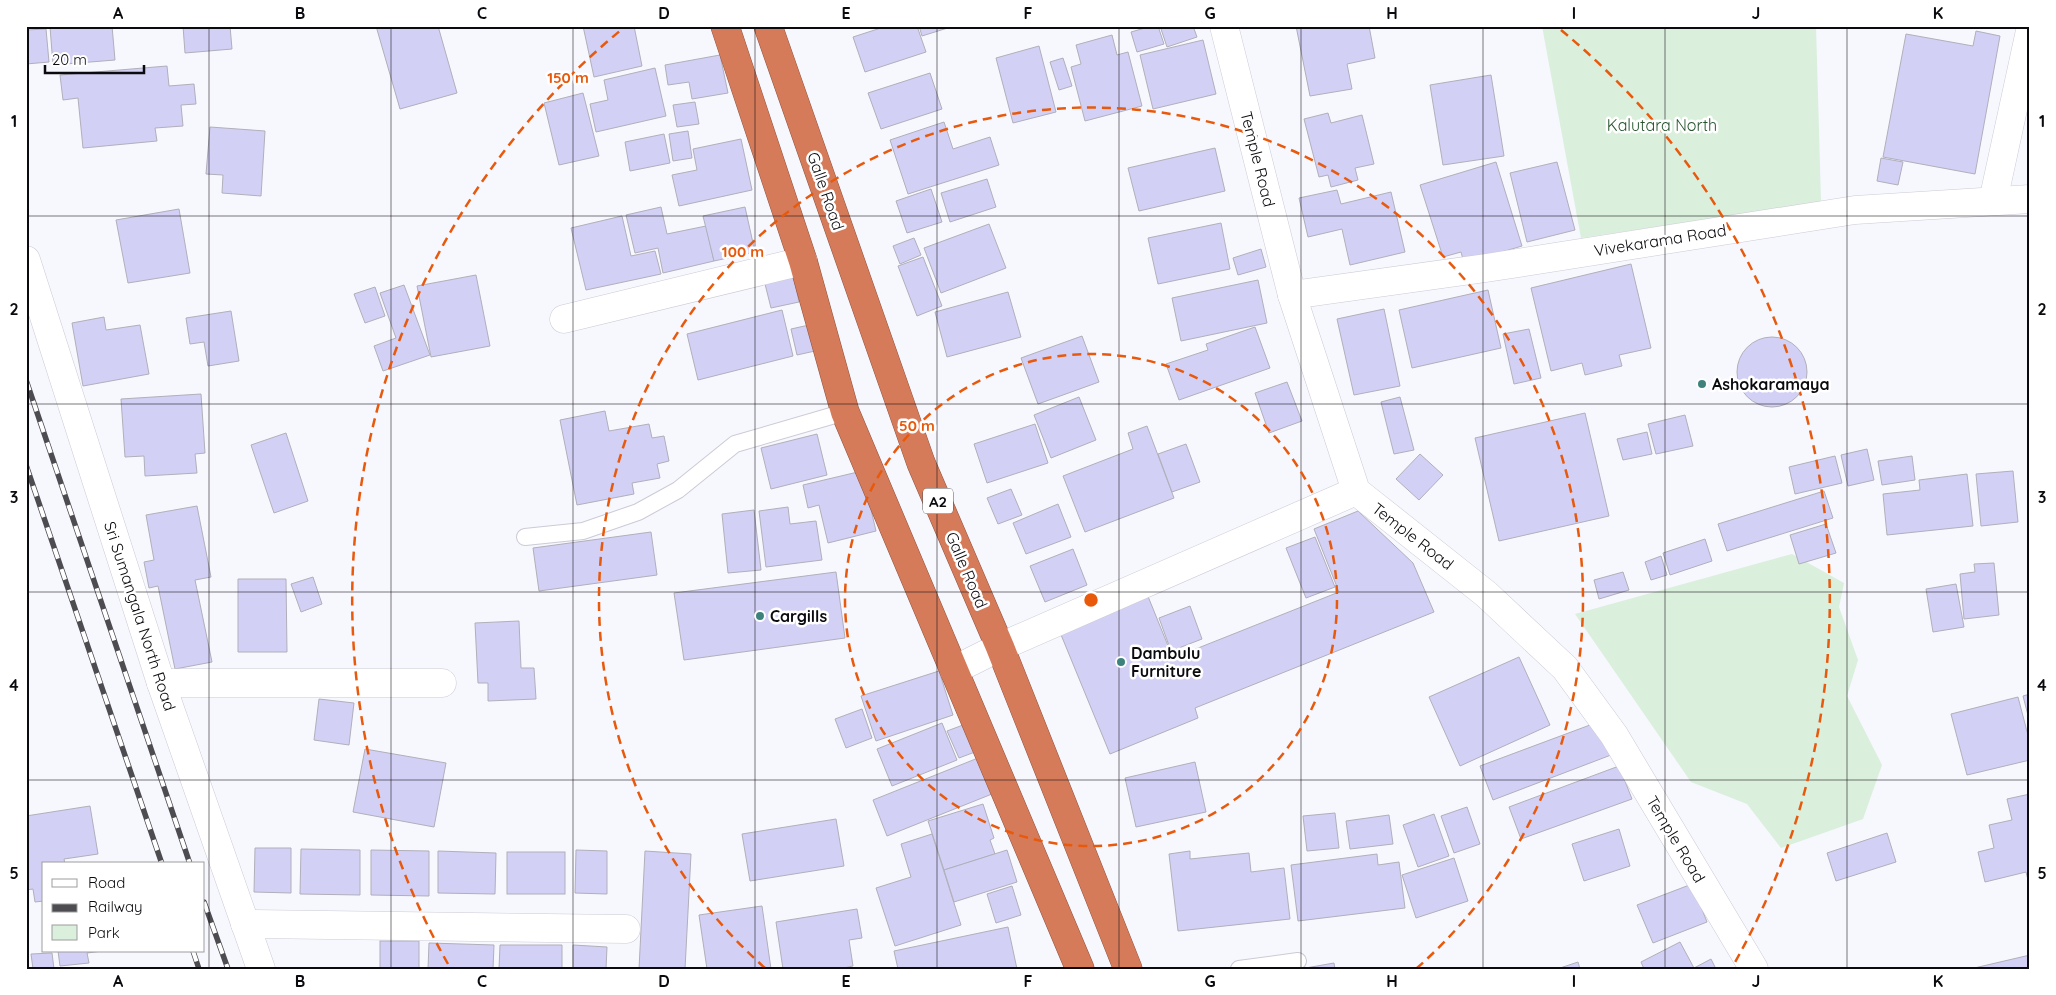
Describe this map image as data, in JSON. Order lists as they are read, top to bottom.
{
  "streets": {
    "highway": ["Galle Road", "A2"],
    "street": ["Temple Road", "Vivekarama Road", "Sri Sumangala North Road"]
  },
  "crossings": [
    ["Temple Road", "Vivekarama Road"]
  ],
  "parks": ["Kalutara North"],
  "places": ["Ashokaramaya", "Cargills", "Dambulu Furniture"],
  "legend": ["Road", "Railway", "Park"],
  "scale_bar": "20 m",
  "grid": {
    "columns": [
      "A",
      "B",
      "C",
      "D",
      "E",
      "F",
      "G",
      "H",
      "I",
      "J",
      "K"
    ],
    "rows": [
      "1",
      "2",
      "3",
      "4",
      "5"
    ]
  },
  "rings": ["150 m", "100 m", "50 m"]
}
